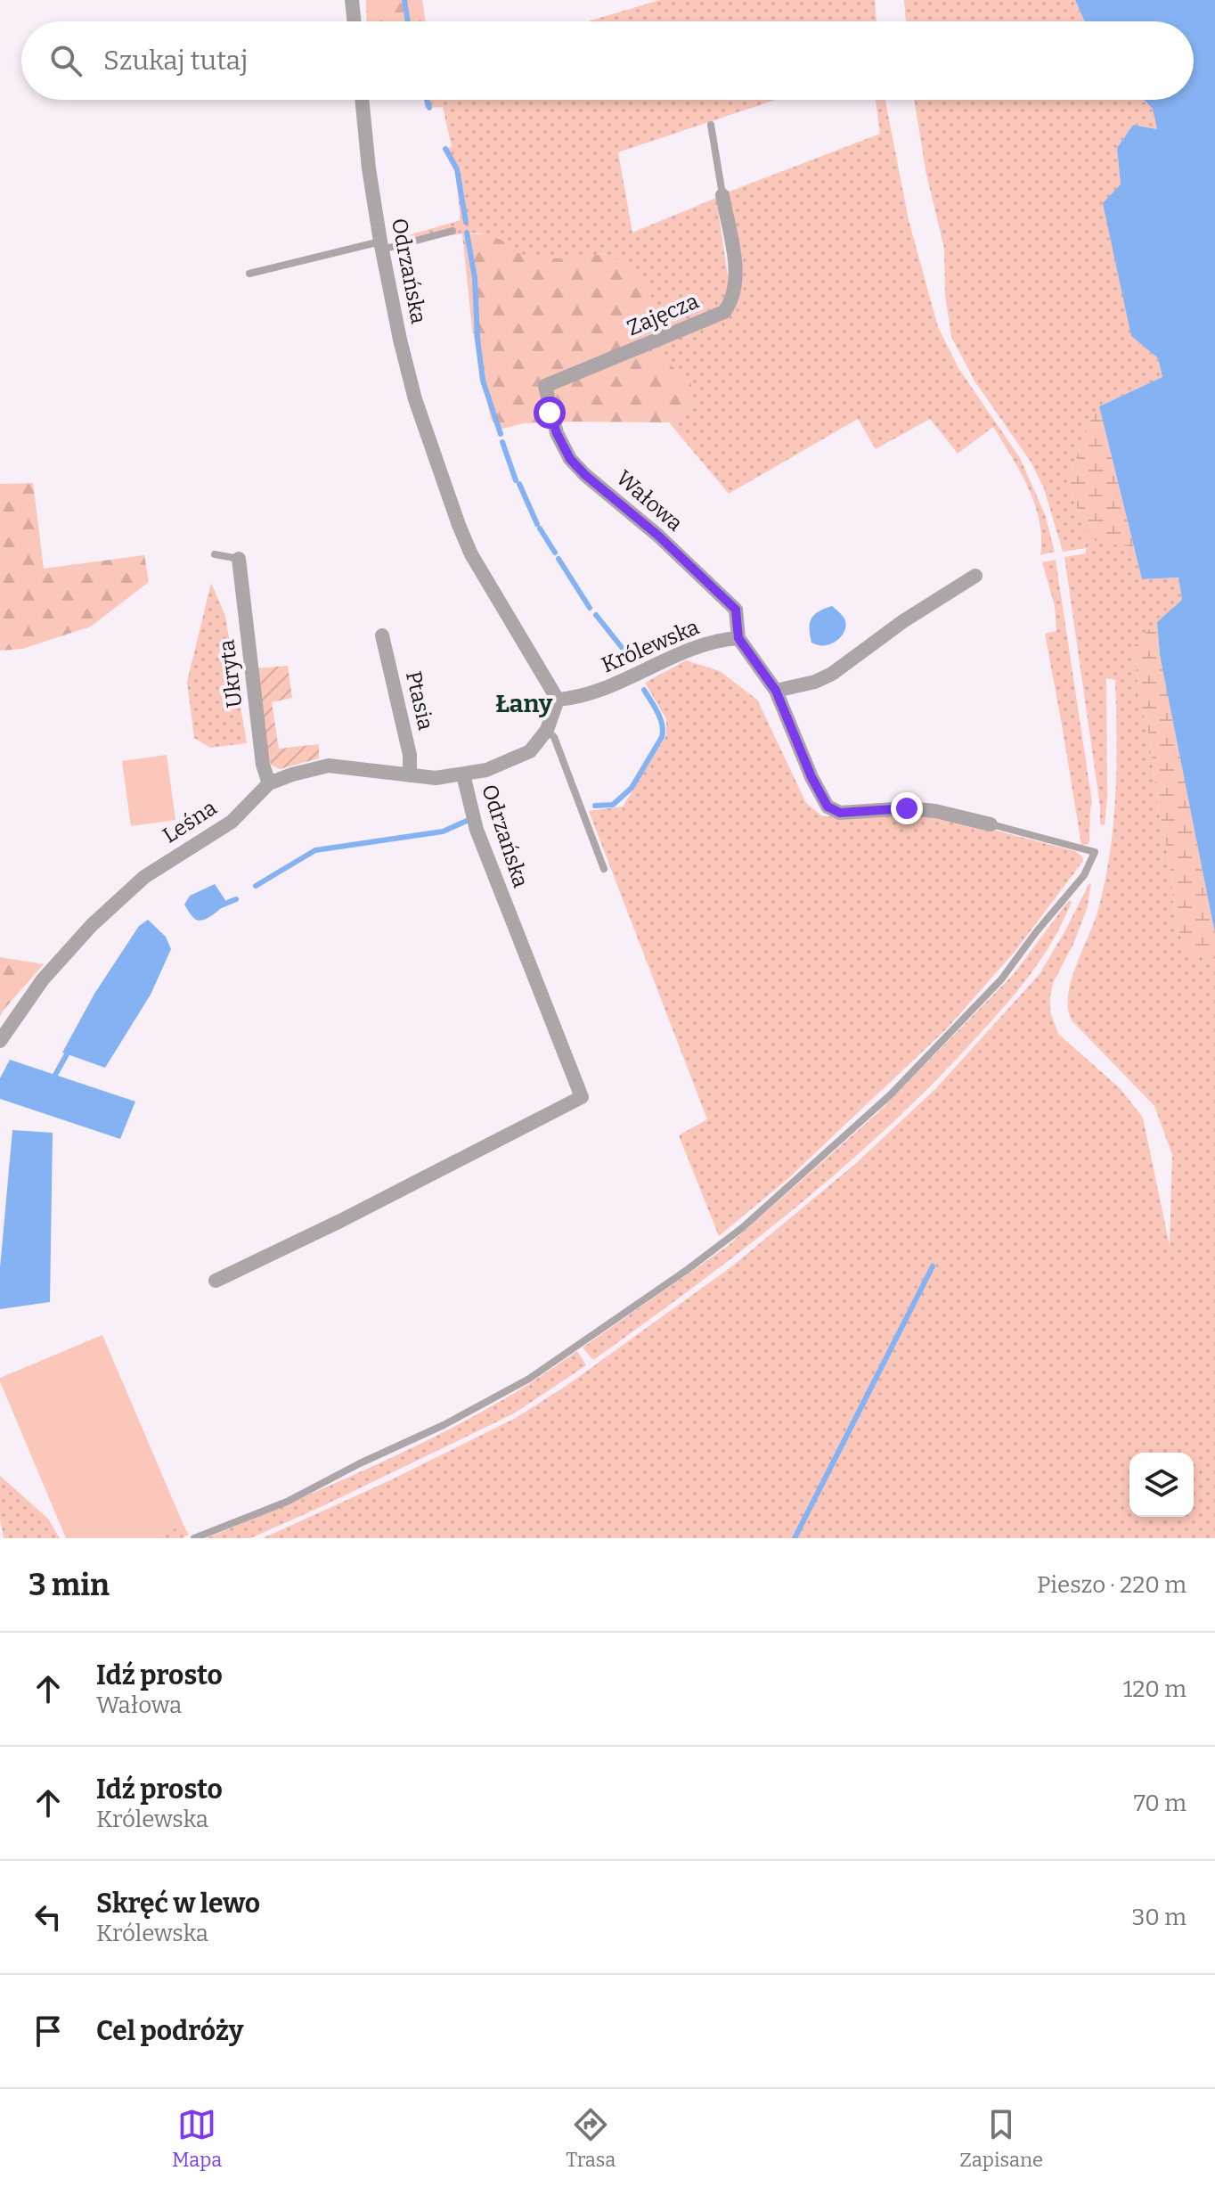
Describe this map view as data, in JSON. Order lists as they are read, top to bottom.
{
  "streets": {
    "street": [
      "Odrzańska",
      "Zajęcza",
      "Wałowa",
      "Królewska",
      "Ukryta",
      "Ptasia",
      "Leśna"
    ]
  },
  "crossings": [
    ["Odrzańska", "Królewska"],
    ["Odrzańska", "Leśna"],
    ["Zajęcza", "Wałowa"],
    ["Wałowa", "Królewska"],
    ["Ukryta", "Leśna"],
    ["Ptasia", "Leśna"]
  ],
  "districts": ["Łany"],
  "page": {
    "search": "Szukaj tutaj",
    "heading": ["3 min", "Pieszo · 220 m"],
    "list": [
      ["Idź prosto", "Wałowa", "120 m"],
      ["Idź prosto", "Królewska", "70 m"],
      ["Skręć w lewo", "Królewska", "30 m"],
      "Cel podróży"
    ],
    "nav": ["Mapa", "Trasa", "Zapisane"]
  }
}
